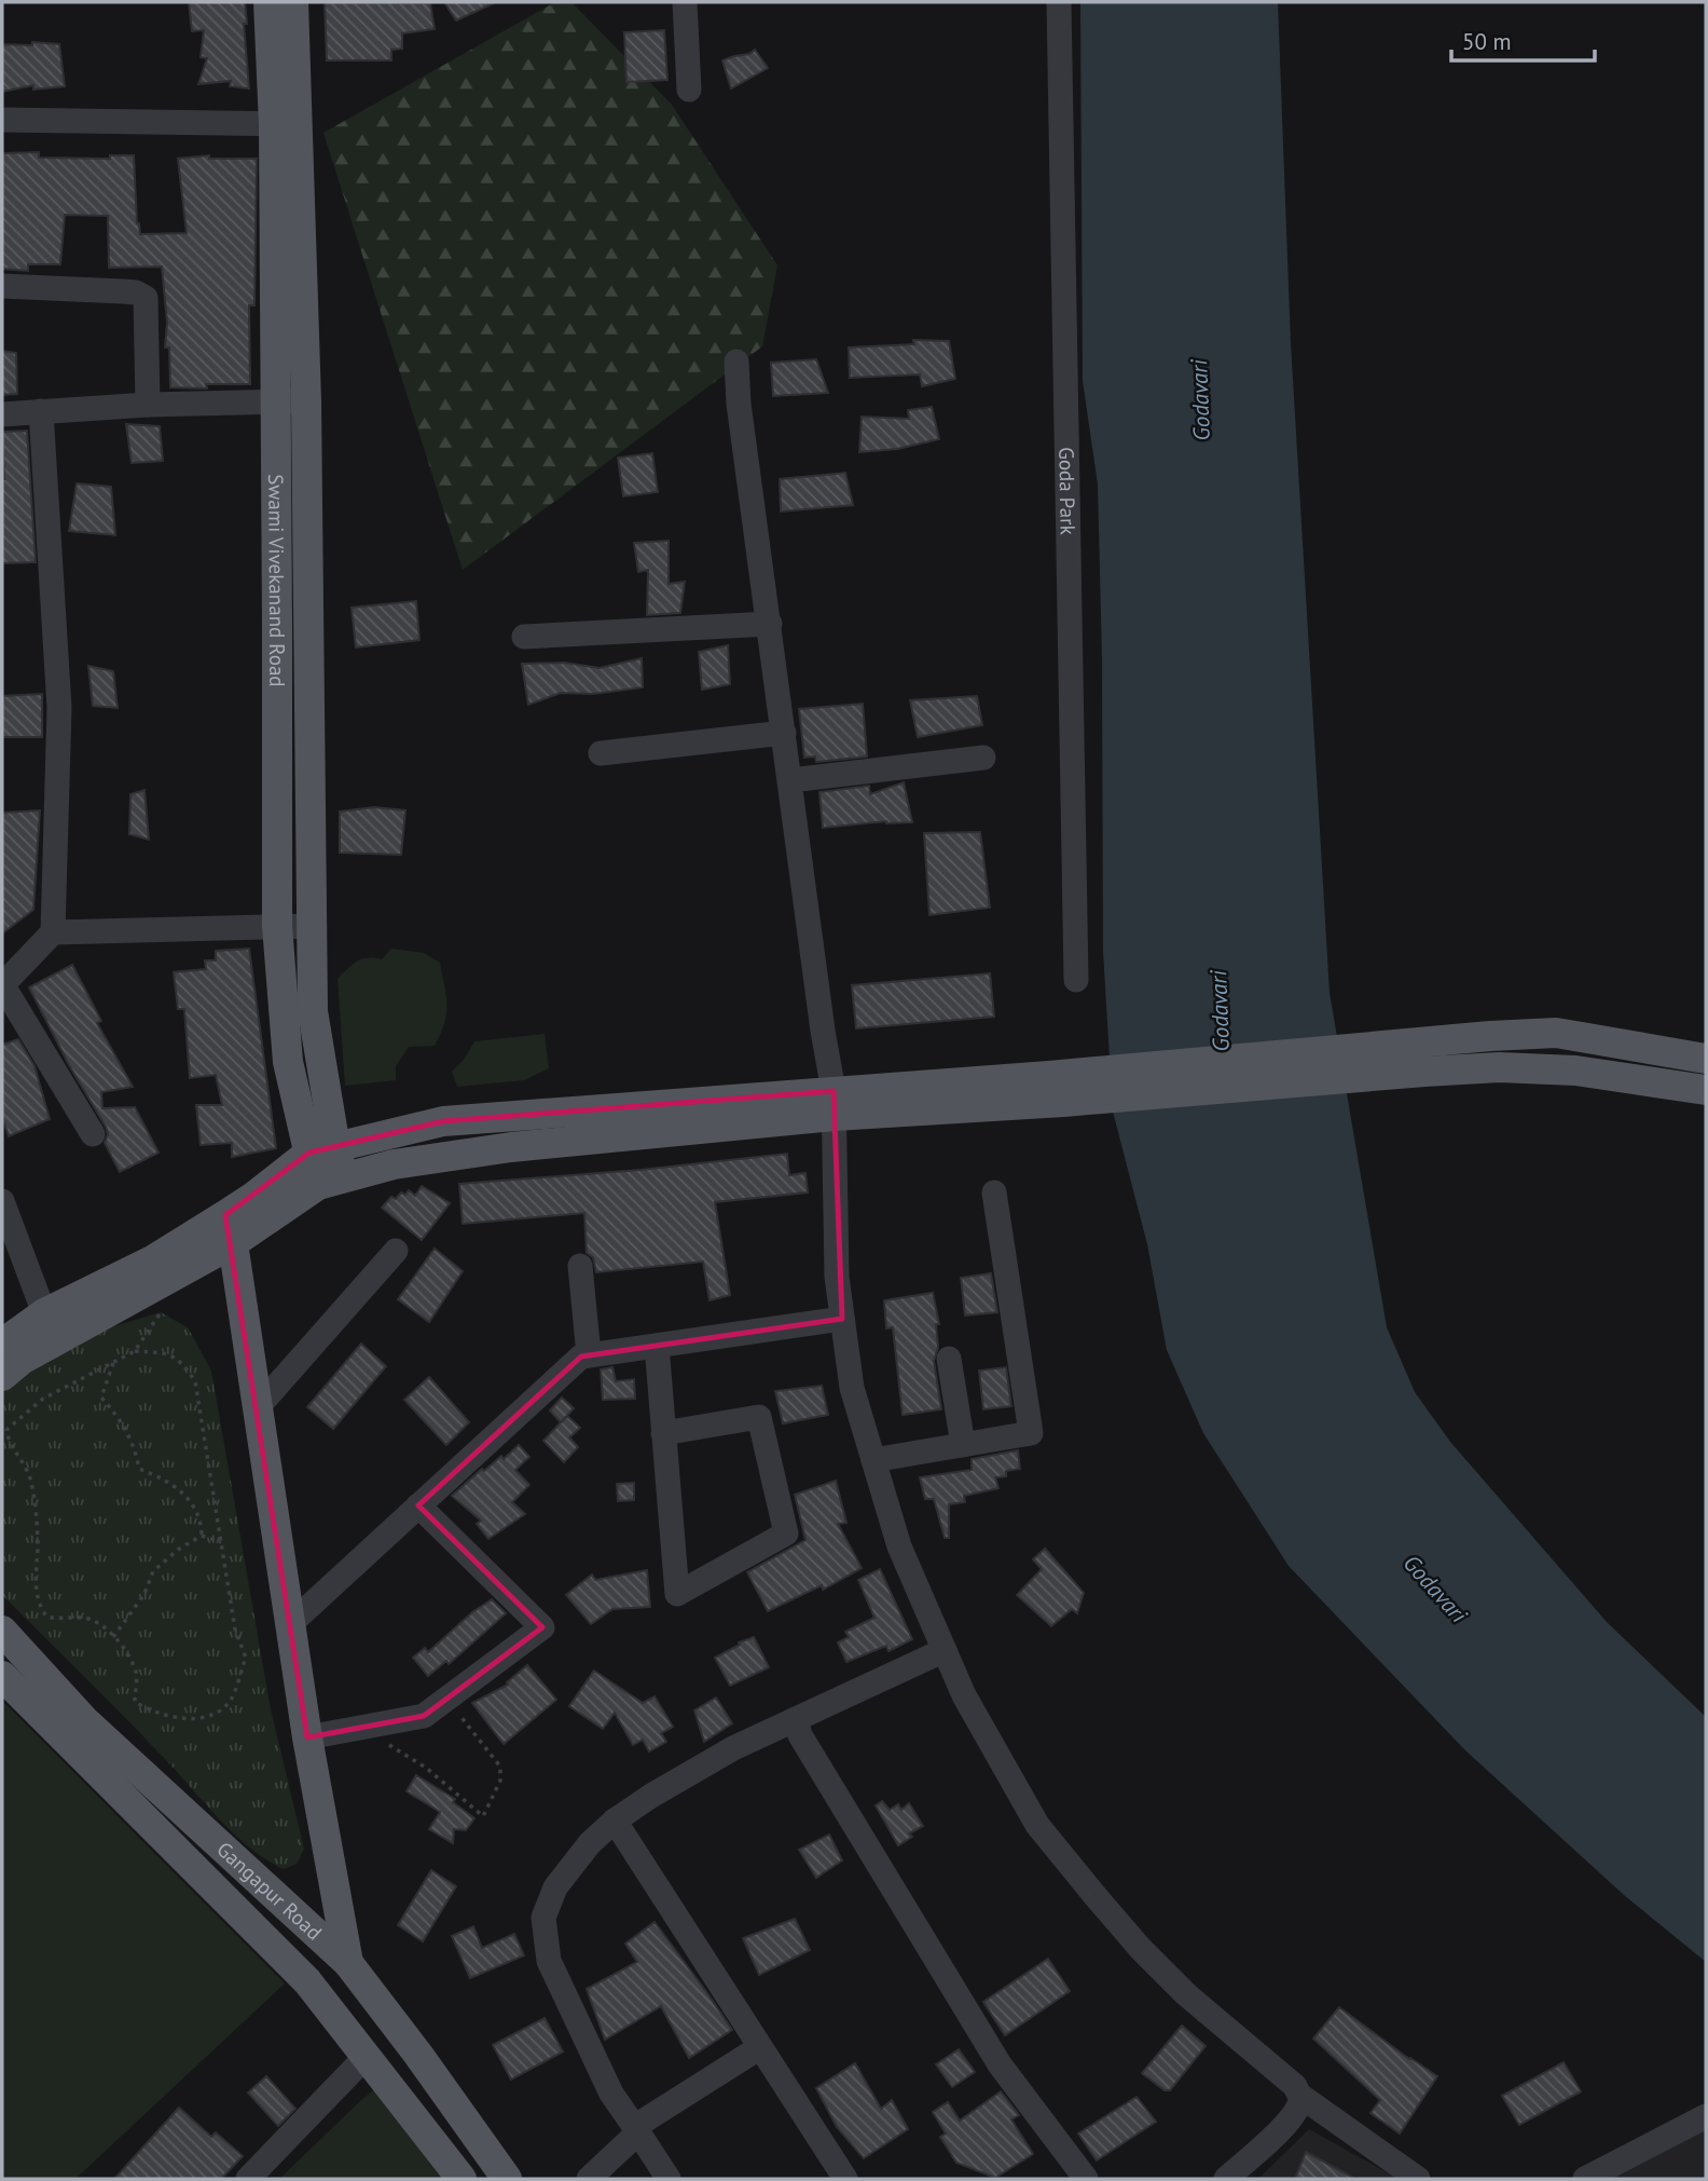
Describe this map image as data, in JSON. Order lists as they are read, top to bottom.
{
  "streets": {
    "main road": ["Swami Vivekanand Road", "Gangapur Road"],
    "street": ["Goda Park"]
  },
  "water": ["Godavari"],
  "scale_bar": "50 m"
}
